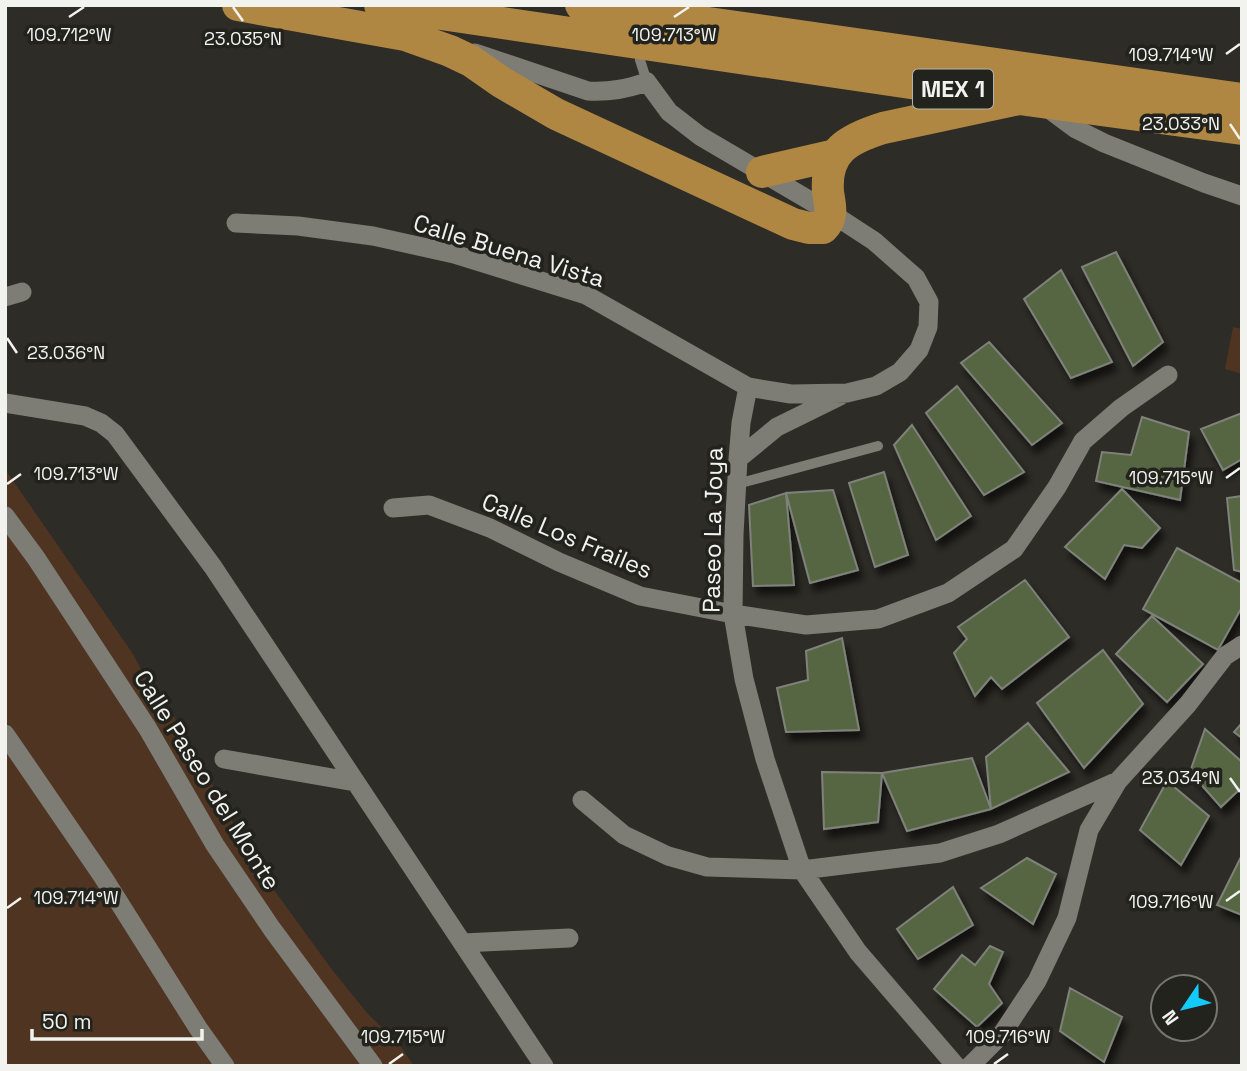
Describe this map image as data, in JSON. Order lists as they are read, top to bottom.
{
  "streets": {
    "highway": ["MEX 1"],
    "street": [
      "Calle Buena Vista",
      "Paseo La Joya",
      "Calle Los Frailes",
      "Calle Paseo del Monte"
    ]
  },
  "crossings": [
    ["Calle Buena Vista", "Paseo La Joya"],
    ["Paseo La Joya", "Calle Los Frailes"]
  ],
  "scale_bar": "50 m",
  "north": "bottom left",
  "coordinates": [
    "109.712°W",
    "109.713°W",
    "23.035°N",
    "109.714°W",
    "23.033°N",
    "23.036°N",
    "109.715°W",
    "23.034°N",
    "109.716°W"
  ]
}
